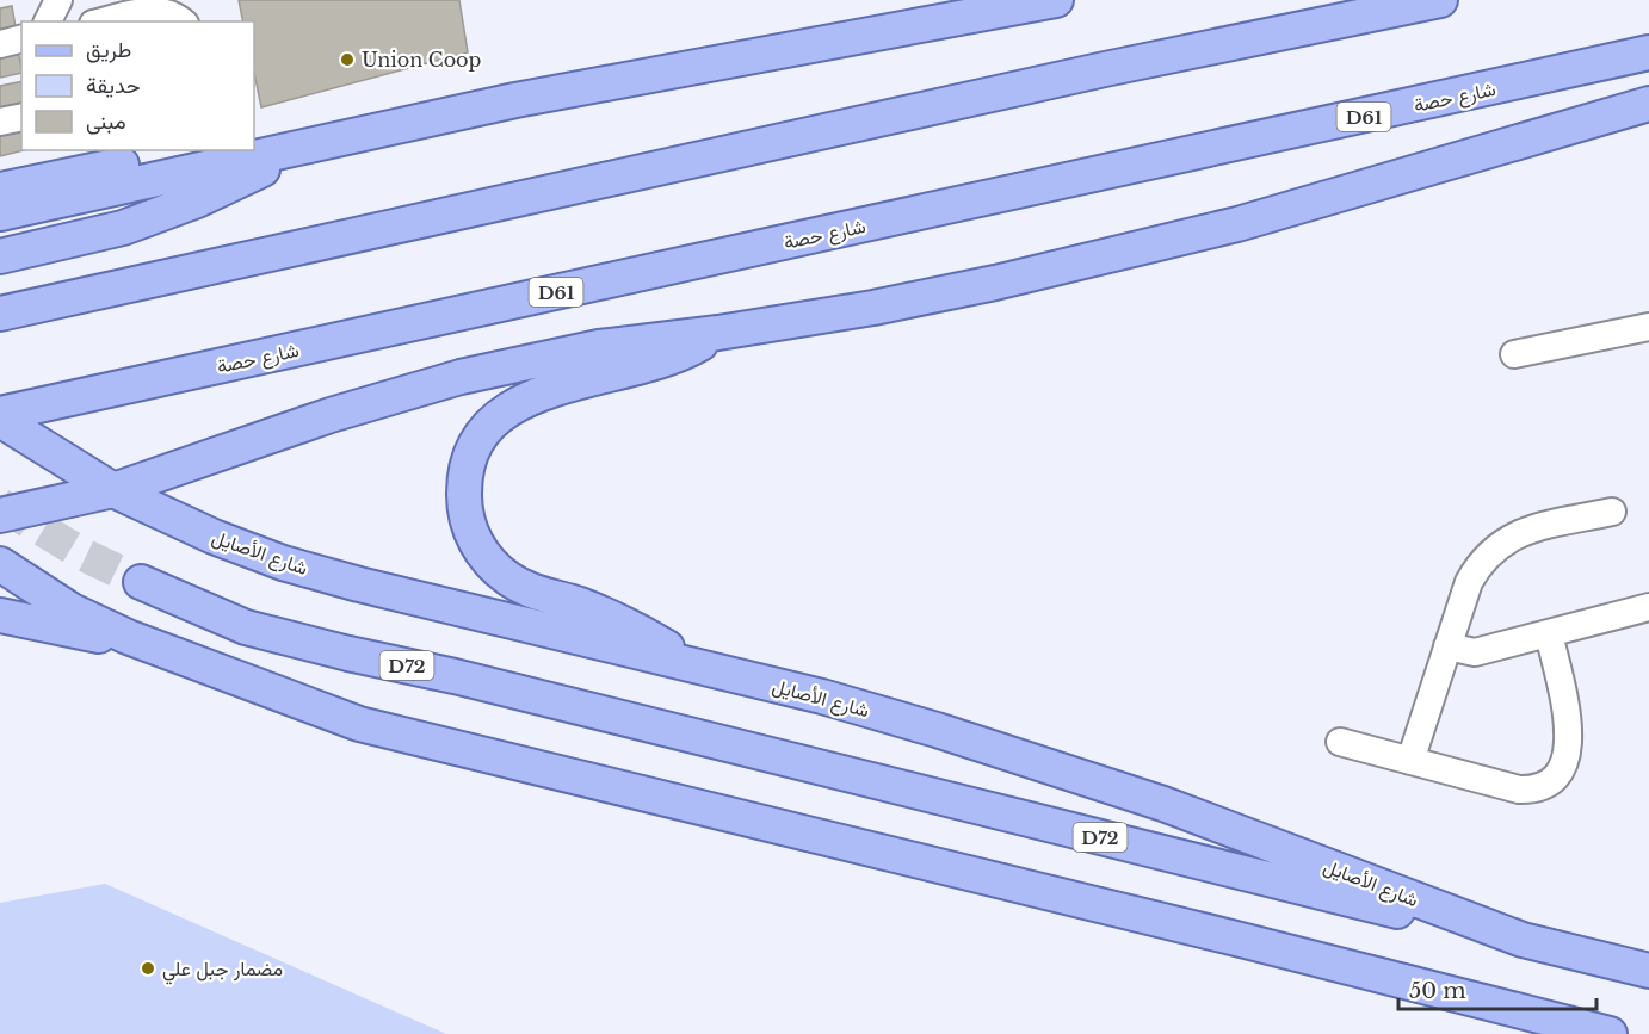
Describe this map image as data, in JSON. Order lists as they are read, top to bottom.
{
  "streets": {
    "main road": [
      "شارع حصة",
      "D61",
      "شارع الأصايل",
      "D72"
    ]
  },
  "crossings": [
    ["شارع الأصايل", "D72"]
  ],
  "places": ["Union Coop", "مضمار جبل علي"],
  "legend": ["طريق", "حديقة", "مبنى"],
  "scale_bar": "50 m"
}
